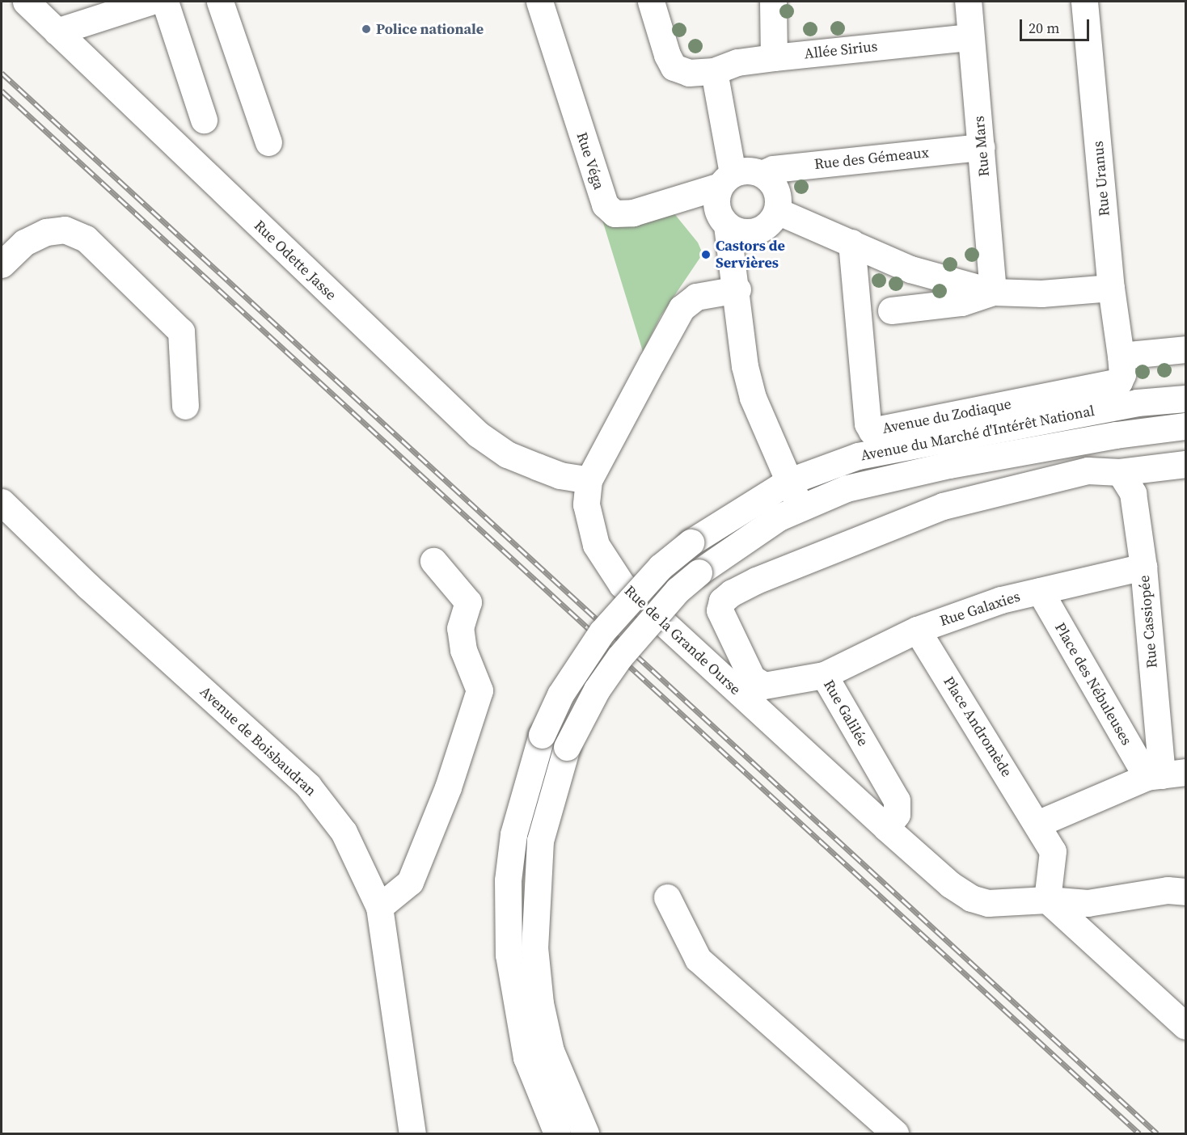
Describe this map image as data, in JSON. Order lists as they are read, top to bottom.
{
  "streets": {
    "street": [
      "Allée Sirius",
      "Rue Mars",
      "Rue des Gémeaux",
      "Rue Véga",
      "Rue Uranus",
      "Rue Odette Jasse",
      "Avenue du Zodiaque",
      "Avenue du Marché d'Intérêt National",
      "Rue Galaxies",
      "Rue Cassiopée",
      "Rue de la Grande Ourse",
      "Place des Nébuleuses",
      "Rue Galilée",
      "Place Andromède",
      "Avenue de Boisbaudran"
    ]
  },
  "crossings": [
    ["Allée Sirius", "Rue Mars"],
    ["Rue Mars", "Rue des Gémeaux"],
    ["Rue des Gémeaux", "Rue Véga"],
    ["Rue Uranus", "Avenue du Zodiaque"],
    ["Rue Odette Jasse", "Rue de la Grande Ourse"],
    ["Rue Galaxies", "Rue Cassiopée"],
    ["Rue Galaxies", "Place des Nébuleuses"],
    ["Rue Galaxies", "Rue Galilée"],
    ["Rue Galaxies", "Place Andromède"],
    ["Rue Cassiopée", "Place des Nébuleuses"],
    ["Rue Cassiopée", "Rue Galilée"],
    ["Rue de la Grande Ourse", "Rue Galilée"]
  ],
  "places": ["Police nationale", "Castors de Servières"],
  "scale_bar": "20 m"
}
